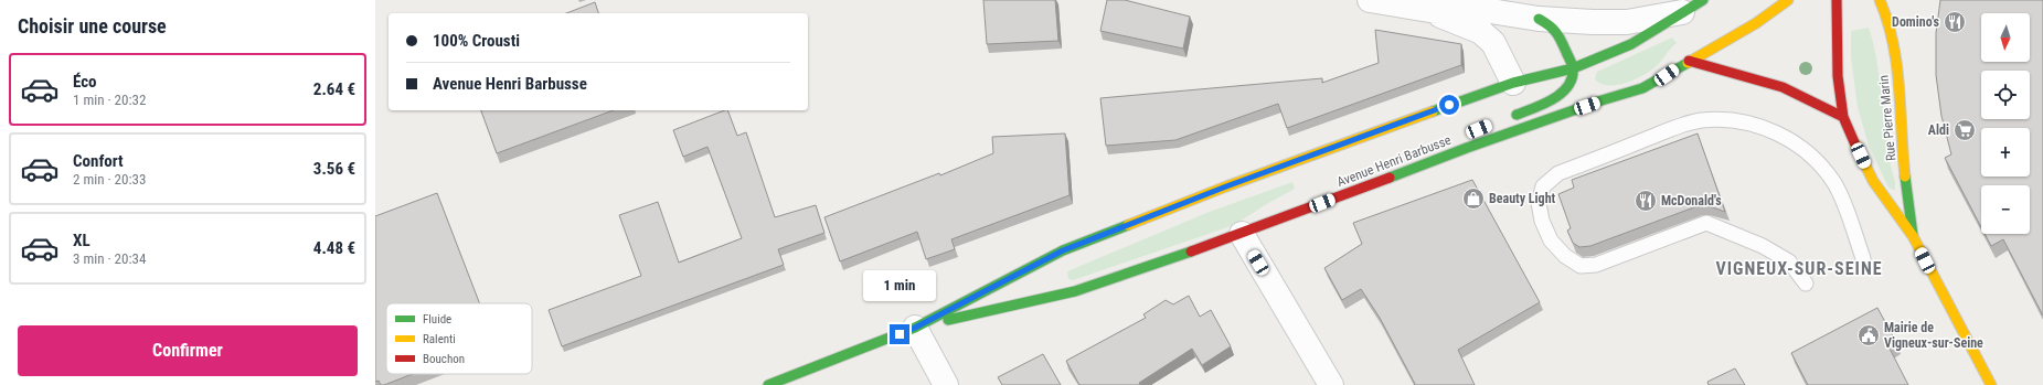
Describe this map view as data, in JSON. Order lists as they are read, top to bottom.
{
  "streets": {
    "main road": ["Rue Pierre Marin", "Avenue Henri Barbusse"]
  },
  "districts": ["VIGNEUX-SUR-SEINE"],
  "places": {
    "restaurant": ["Domino's", "McDonald's"],
    "supermarket": ["Aldi"],
    "shop": ["Beauty Light"],
    "public building": ["Mairie de Vigneux-sur-Seine"]
  },
  "legend": ["Fluide", "Ralenti", "Bouchon"],
  "north": "bottom",
  "page": {
    "heading": "Choisir une course",
    "map_buttons": ["+", "−"],
    "banner": ["100% Crousti", "Avenue Henri Barbusse"],
    "list": [
      {
        "name": "Éco",
        "note": "1 min · 20:32",
        "value": "2.64 €"
      },
      {
        "name": "Confort",
        "note": "2 min · 20:33",
        "value": "3.56 €"
      },
      {
        "name": "XL",
        "note": "3 min · 20:34",
        "value": "4.48 €"
      }
    ],
    "bubble": "1 min",
    "buttons": "Confirmer"
  }
}
